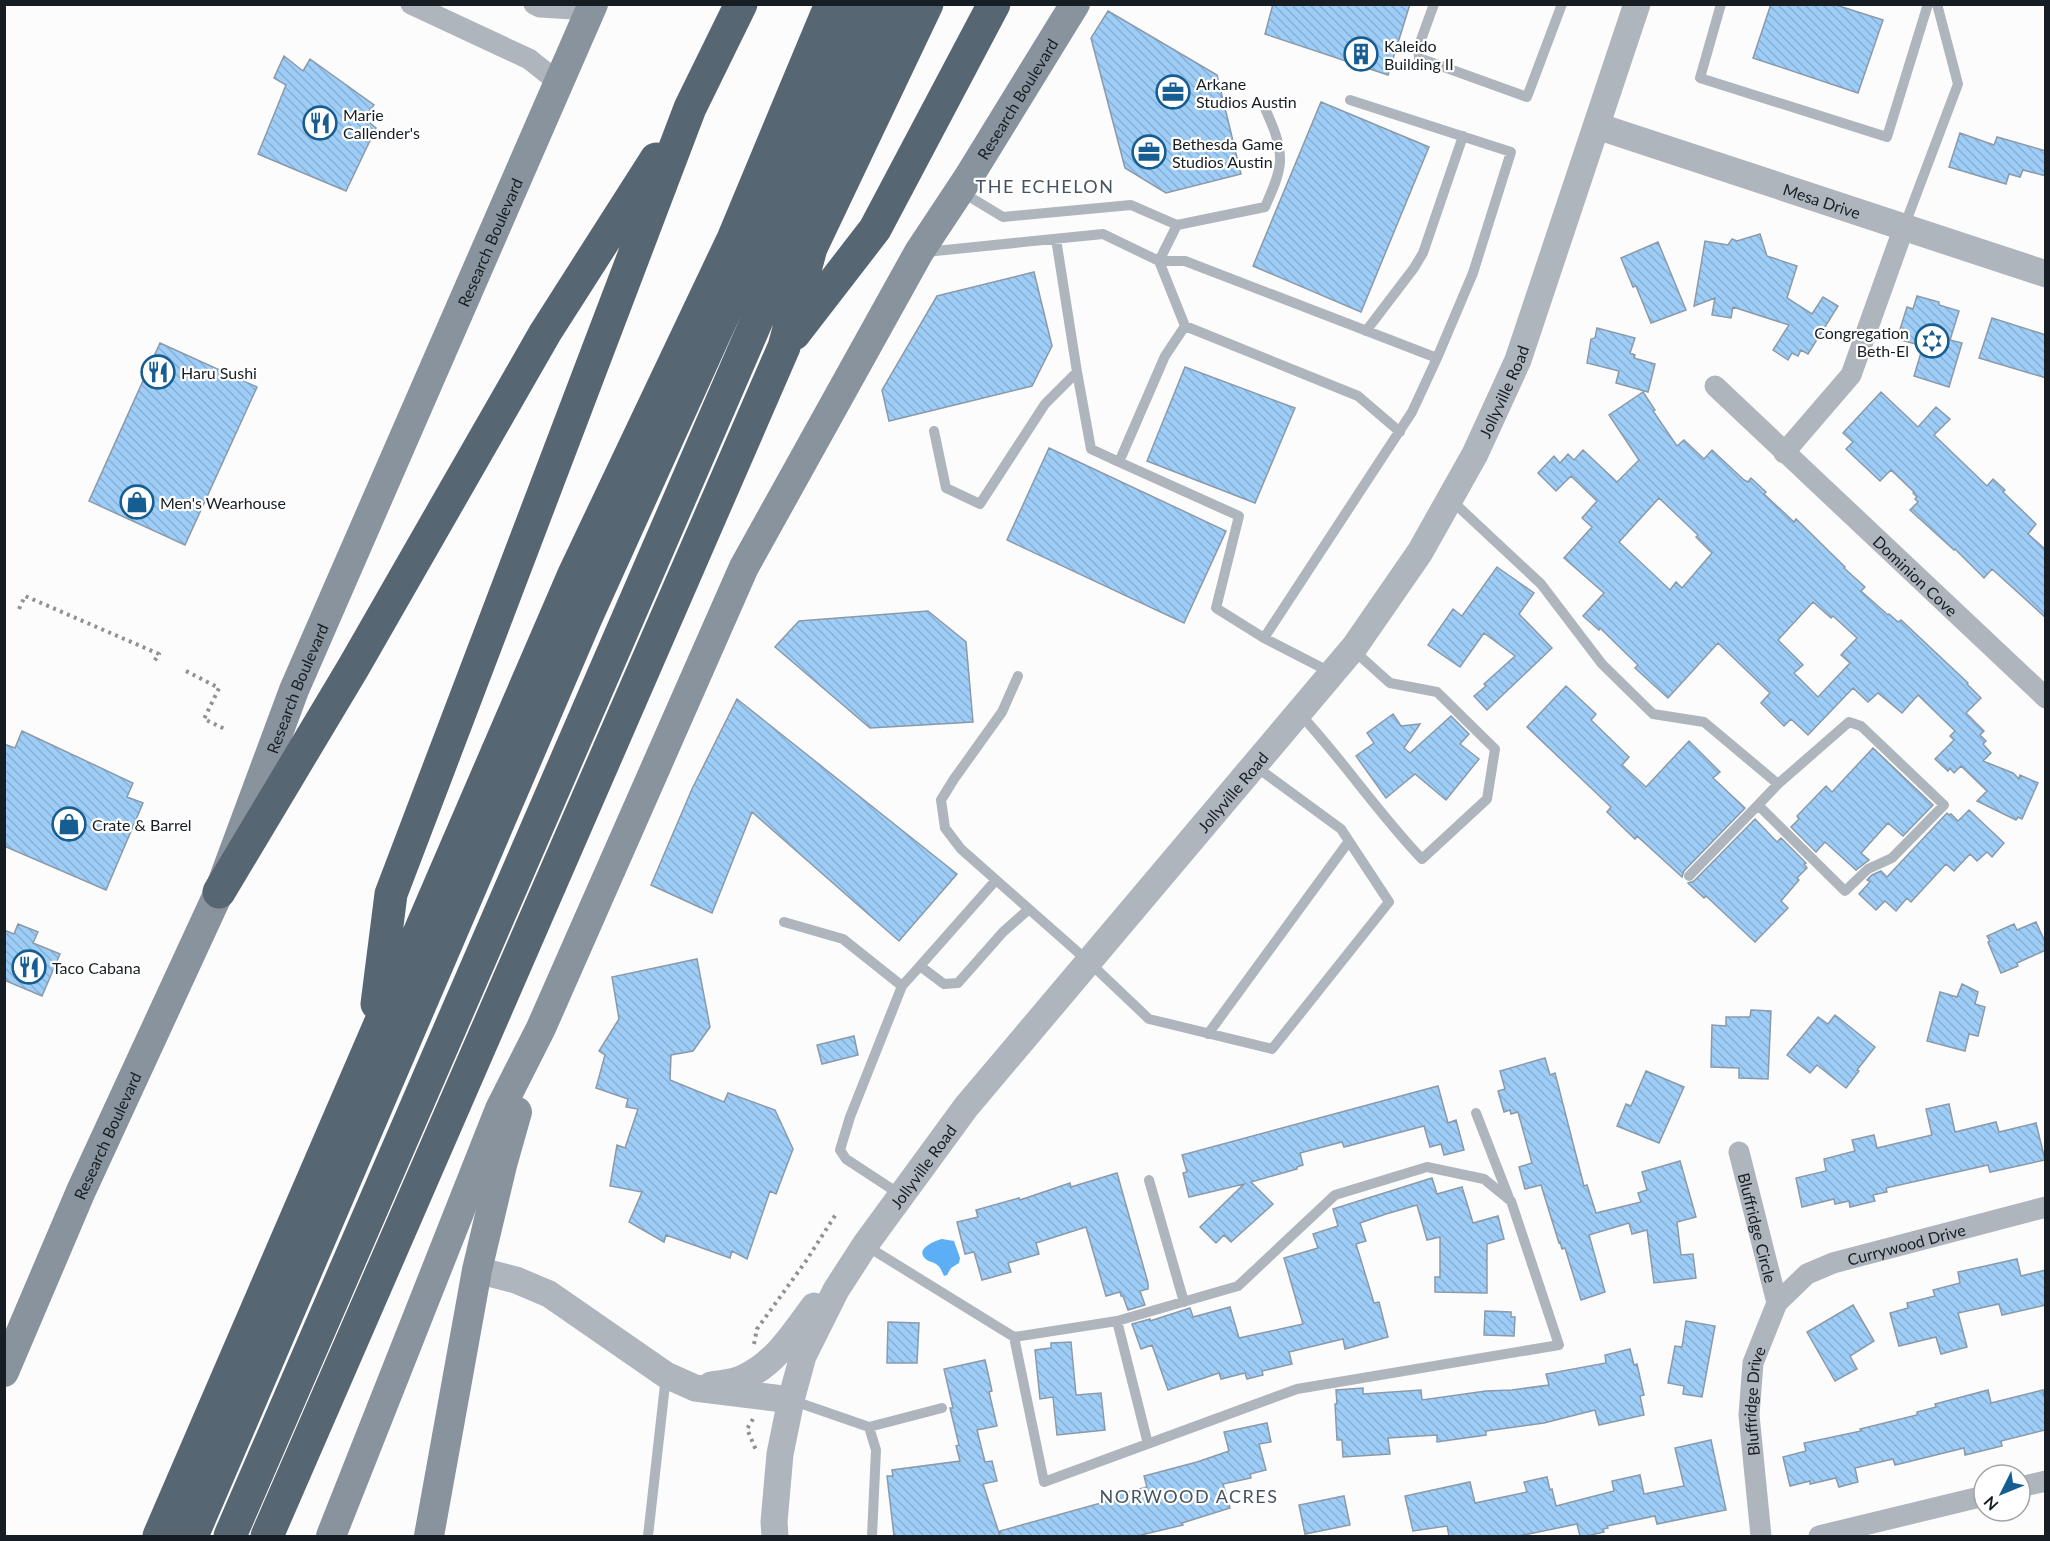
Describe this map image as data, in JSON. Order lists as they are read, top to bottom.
{
  "streets": {
    "main road": ["Research Boulevard"],
    "street": [
      "Mesa Drive",
      "Jollyville Road",
      "Dominion Cove",
      "Bluffridge Circle",
      "Currywood Drive",
      "Bluffridge Drive"
    ]
  },
  "crossings": [
    ["Mesa Drive", "Jollyville Road"],
    ["Bluffridge Circle", "Currywood Drive"],
    ["Bluffridge Circle", "Bluffridge Drive"],
    ["Currywood Drive", "Bluffridge Drive"]
  ],
  "districts": ["THE ECHELON", "NORWOOD ACRES"],
  "places": {
    "building": ["Kaleido Building II"],
    "office": ["Arkane Studios Austin", "Bethesda Game Studios Austin"],
    "restaurant": ["Marie Callender's", "Haru Sushi", "Taco Cabana"],
    "synagogue": ["Congregation Beth-El"],
    "shop": ["Men's Wearhouse", "Crate & Barrel"]
  },
  "north": "bottom left"
}
